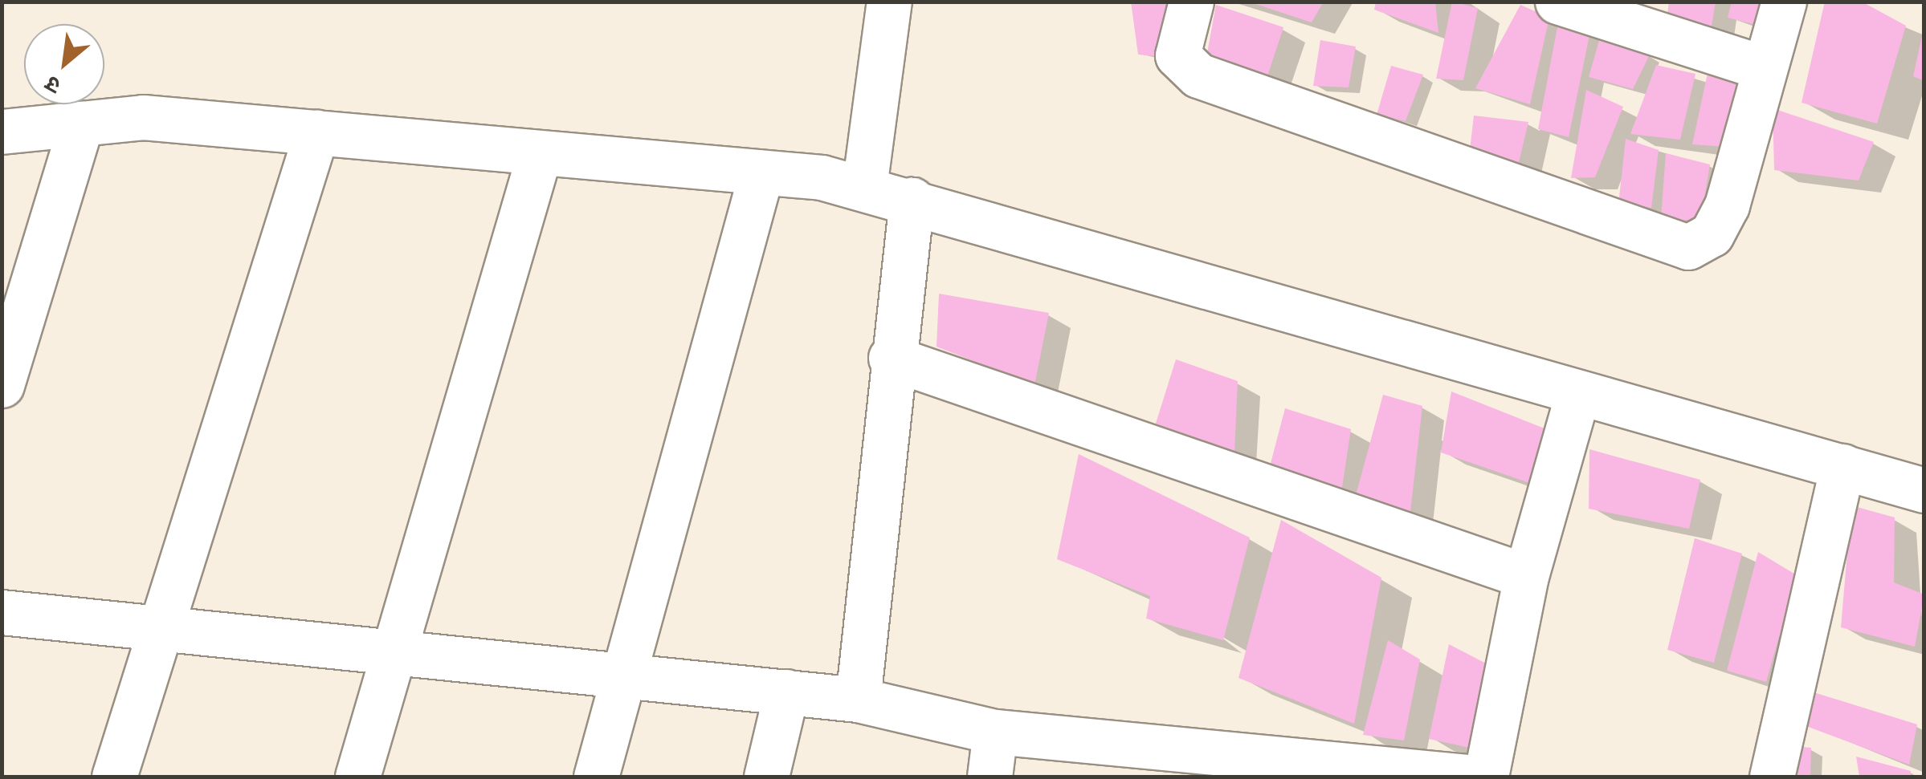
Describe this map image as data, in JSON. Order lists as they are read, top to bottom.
{
  "north": "bottom left"
}
